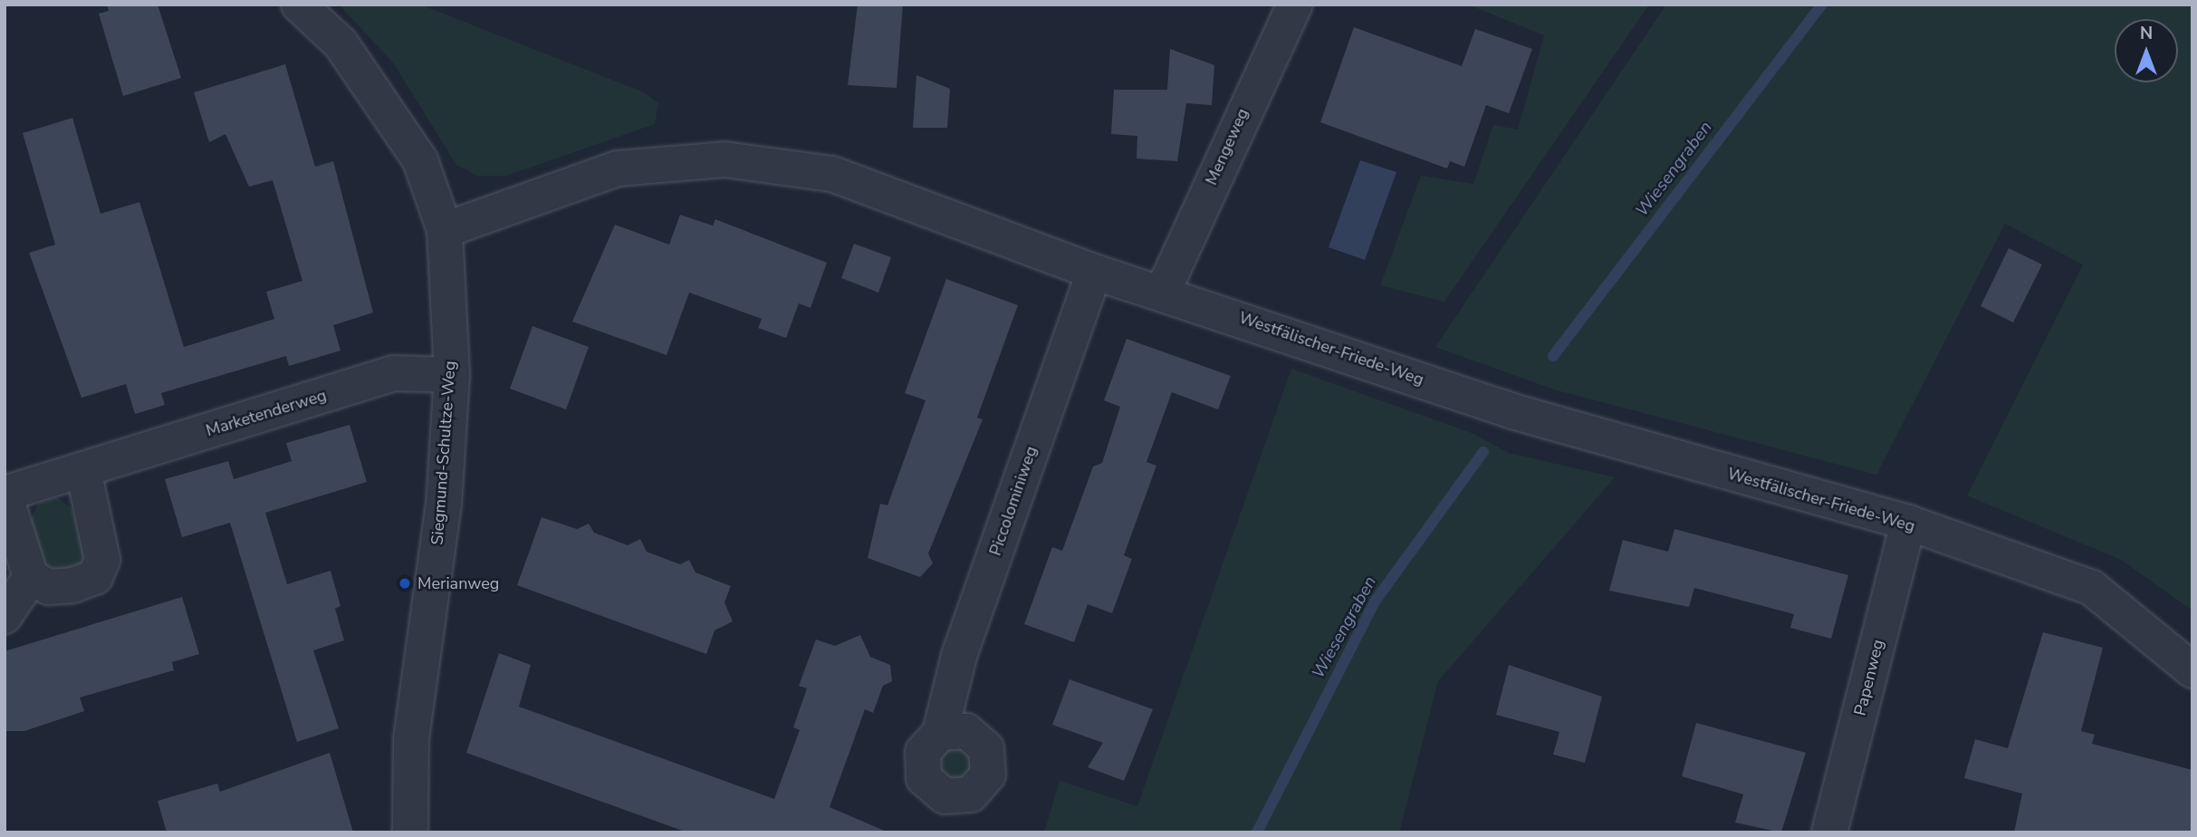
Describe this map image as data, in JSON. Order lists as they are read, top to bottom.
{
  "streets": {
    "street": [
      "Mengeweg",
      "Westfälischer-Friede-Weg",
      "Marketenderweg",
      "Siegmund-Schultze-Weg",
      "Piccolominiweg",
      "Papenweg"
    ]
  },
  "crossings": [
    ["Mengeweg", "Westfälischer-Friede-Weg"],
    ["Westfälischer-Friede-Weg", "Siegmund-Schultze-Weg"],
    ["Westfälischer-Friede-Weg", "Piccolominiweg"],
    ["Westfälischer-Friede-Weg", "Papenweg"],
    ["Marketenderweg", "Siegmund-Schultze-Weg"]
  ],
  "water": ["Wiesengraben"],
  "places": ["Merianweg"],
  "north": "top"
}
